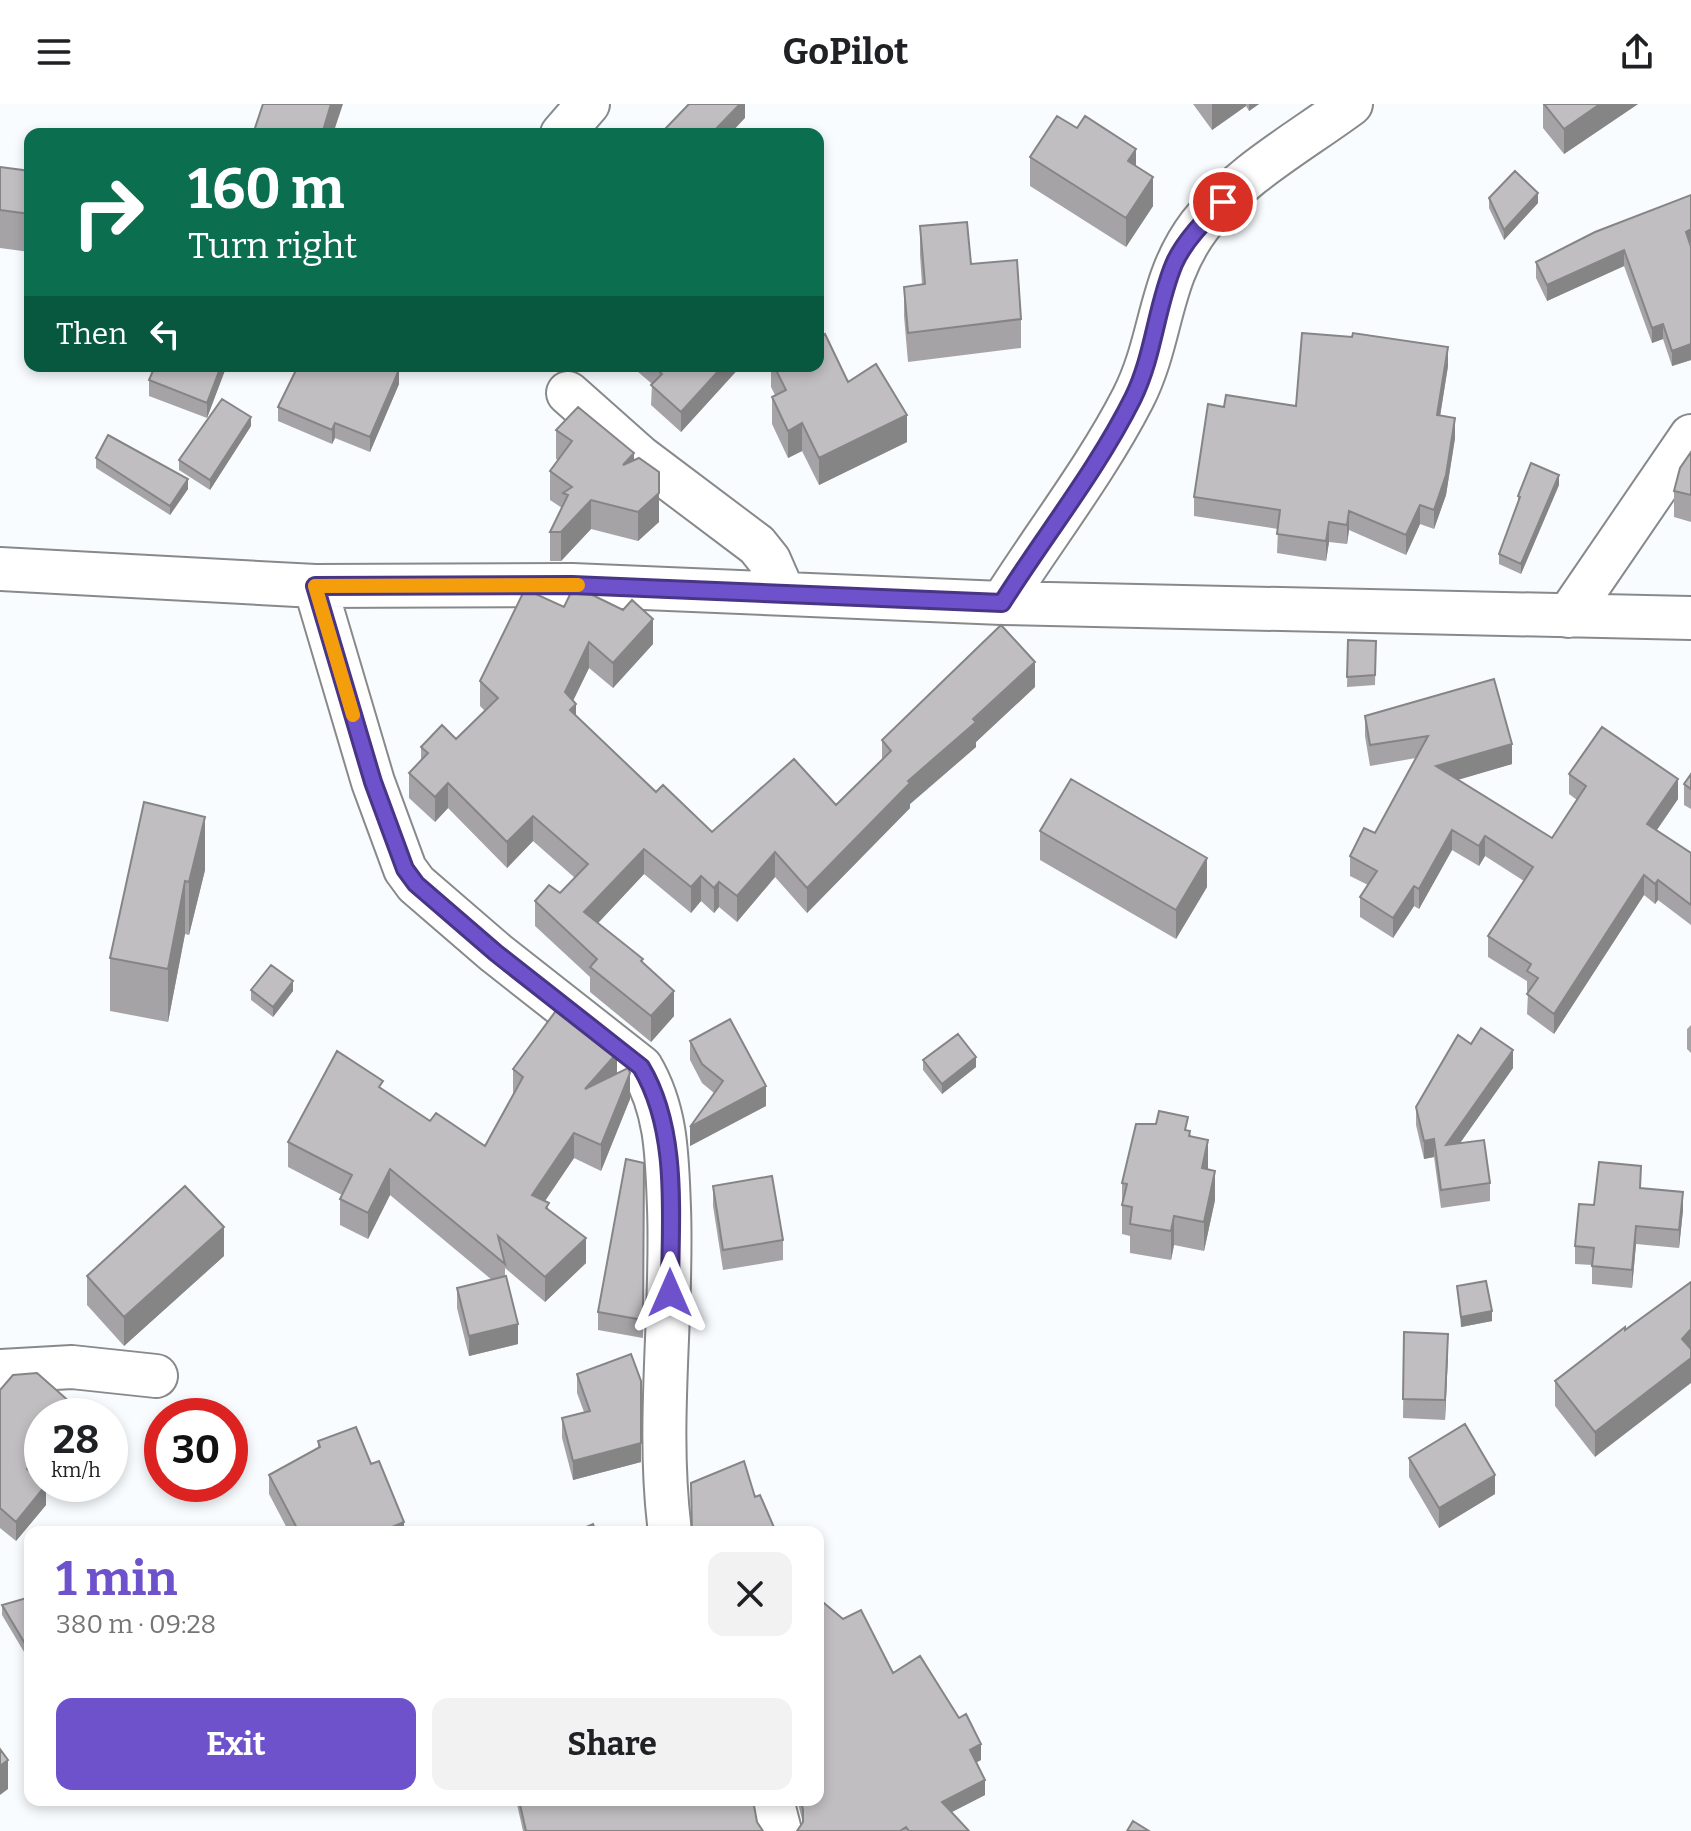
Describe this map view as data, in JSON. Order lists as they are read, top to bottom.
{
  "page": {
    "header": "GoPilot",
    "turn": ["160 m", "Turn right"],
    "then": "Then",
    "speed": "28 km/h",
    "limit": "30",
    "heading": ["1 min", "380 m · 09:28"],
    "buttons": ["Exit", "Share"]
  }
}
